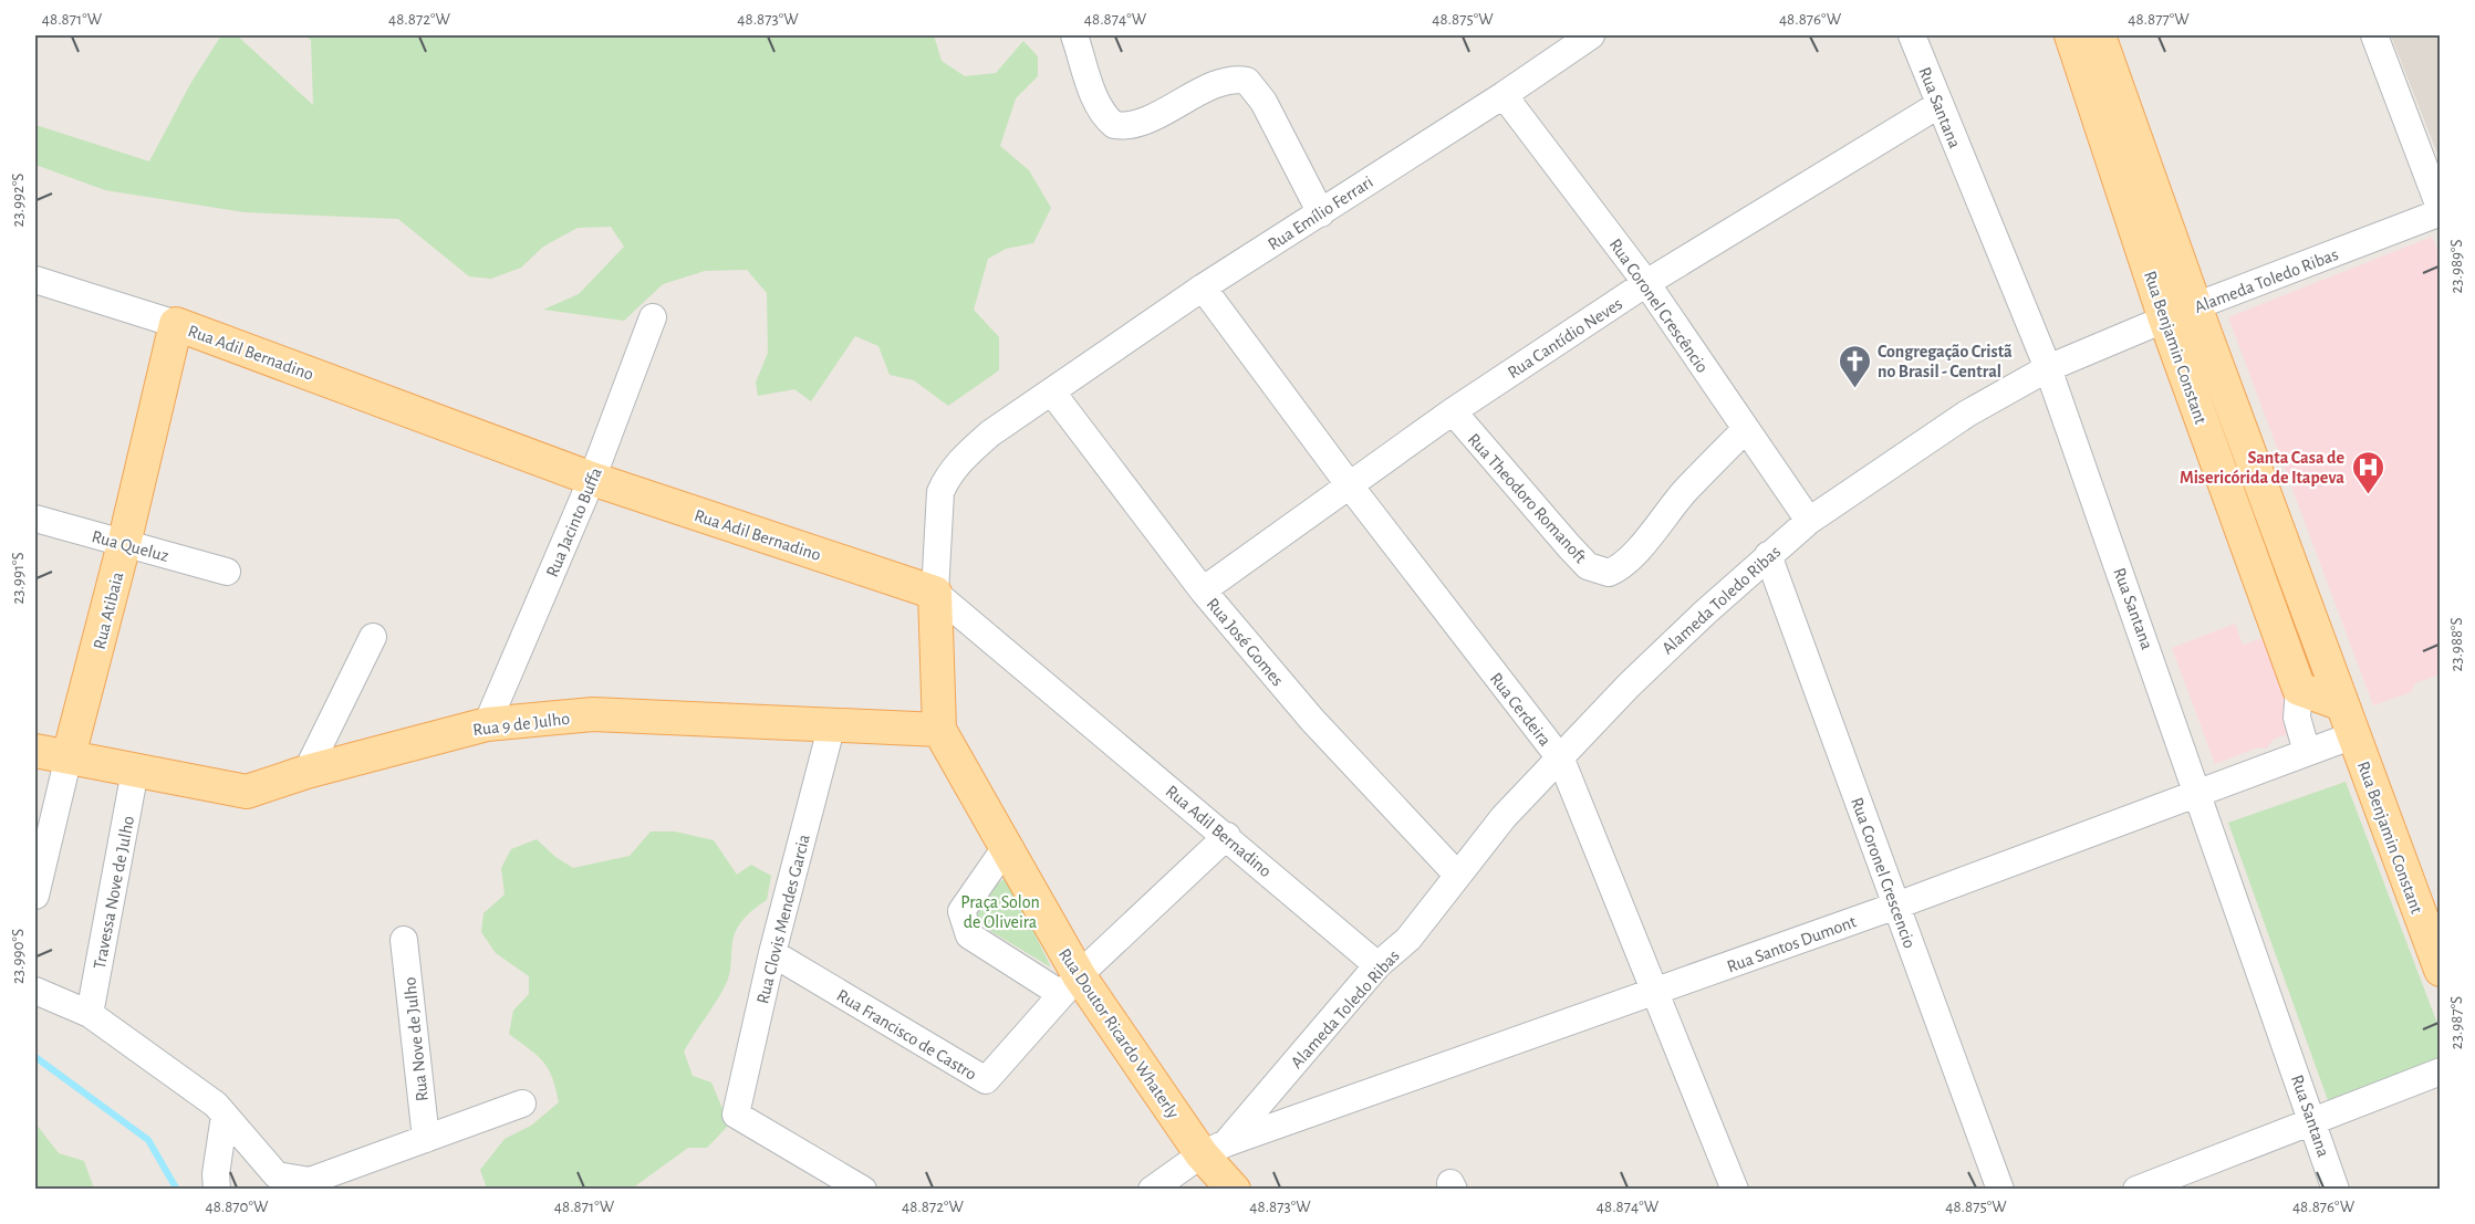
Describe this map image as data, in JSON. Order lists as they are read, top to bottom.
{
  "streets": {
    "main road": [
      "Rua Benjamin Constant",
      "Rua Adil Bernadino",
      "Rua Atibaia",
      "Rua 9 de Julho",
      "Rua Doutor Ricardo Whaterly"
    ],
    "street": [
      "Rua Santana",
      "Rua Emílio Ferrari",
      "Alameda Toledo Ribas",
      "Rua Coronel Crescêncio",
      "Rua Cantídio Neves",
      "Rua Theodoro Romanoft",
      "Rua Jacinto Buffa",
      "Rua Queluz",
      "Rua José Gomes",
      "Rua Cerdeira",
      "Rua Coronel Crescencio",
      "Travessa Nove de Julho",
      "Rua Clovis Mendes Garcia",
      "Rua Santos Dumont",
      "Rua Francisco de Castro",
      "Rua Nove de Julho"
    ]
  },
  "crossings": [
    ["Rua Santana", "Alameda Toledo Ribas"],
    ["Rua Santana", "Rua Cantídio Neves"],
    ["Rua Santana", "Rua Santos Dumont"],
    ["Rua Emílio Ferrari", "Rua Coronel Crescêncio"],
    ["Rua Emílio Ferrari", "Rua Adil Bernadino"],
    ["Rua Emílio Ferrari", "Rua José Gomes"],
    ["Rua Emílio Ferrari", "Rua Cerdeira"],
    ["Alameda Toledo Ribas", "Rua Coronel Crescêncio"],
    ["Alameda Toledo Ribas", "Rua Benjamin Constant"],
    ["Alameda Toledo Ribas", "Rua Adil Bernadino"],
    ["Alameda Toledo Ribas", "Rua José Gomes"],
    ["Alameda Toledo Ribas", "Rua Cerdeira"],
    ["Alameda Toledo Ribas", "Rua Coronel Crescencio"],
    ["Alameda Toledo Ribas", "Rua Santos Dumont"],
    ["Alameda Toledo Ribas", "Rua Doutor Ricardo Whaterly"],
    ["Rua Coronel Crescêncio", "Rua Cantídio Neves"],
    ["Rua Coronel Crescêncio", "Rua Theodoro Romanoft"],
    ["Rua Cantídio Neves", "Rua Theodoro Romanoft"],
    ["Rua Cantídio Neves", "Rua José Gomes"],
    ["Rua Cantídio Neves", "Rua Cerdeira"],
    ["Rua Benjamin Constant", "Rua Santos Dumont"],
    ["Rua Adil Bernadino", "Rua Jacinto Buffa"],
    ["Rua Adil Bernadino", "Rua Atibaia"],
    ["Rua Adil Bernadino", "Rua Francisco de Castro"],
    ["Rua Jacinto Buffa", "Rua 9 de Julho"],
    ["Rua Queluz", "Rua Atibaia"],
    ["Rua Atibaia", "Rua 9 de Julho"],
    ["Rua Cerdeira", "Rua Santos Dumont"],
    ["Rua 9 de Julho", "Travessa Nove de Julho"],
    ["Rua 9 de Julho", "Rua Clovis Mendes Garcia"],
    ["Rua 9 de Julho", "Rua Doutor Ricardo Whaterly"],
    ["Rua Coronel Crescencio", "Rua Santos Dumont"],
    ["Rua Clovis Mendes Garcia", "Rua Francisco de Castro"],
    ["Rua Santos Dumont", "Rua Doutor Ricardo Whaterly"],
    ["Rua Doutor Ricardo Whaterly", "Rua Francisco de Castro"]
  ],
  "parks": ["Praça Solon de Oliveira"],
  "places": {
    "church": ["Congregação Cristã no Brasil - Central"],
    "hospital": ["Santa Casa de Misericórida de Itapeva"]
  },
  "coordinates": [
    "48.871°W",
    "48.872°W",
    "48.873°W",
    "48.874°W",
    "48.875°W",
    "48.876°W",
    "48.877°W",
    "23.992°S",
    "23.989°S",
    "23.991°S",
    "23.988°S",
    "23.990°S",
    "23.987°S",
    "48.870°W"
  ]
}
